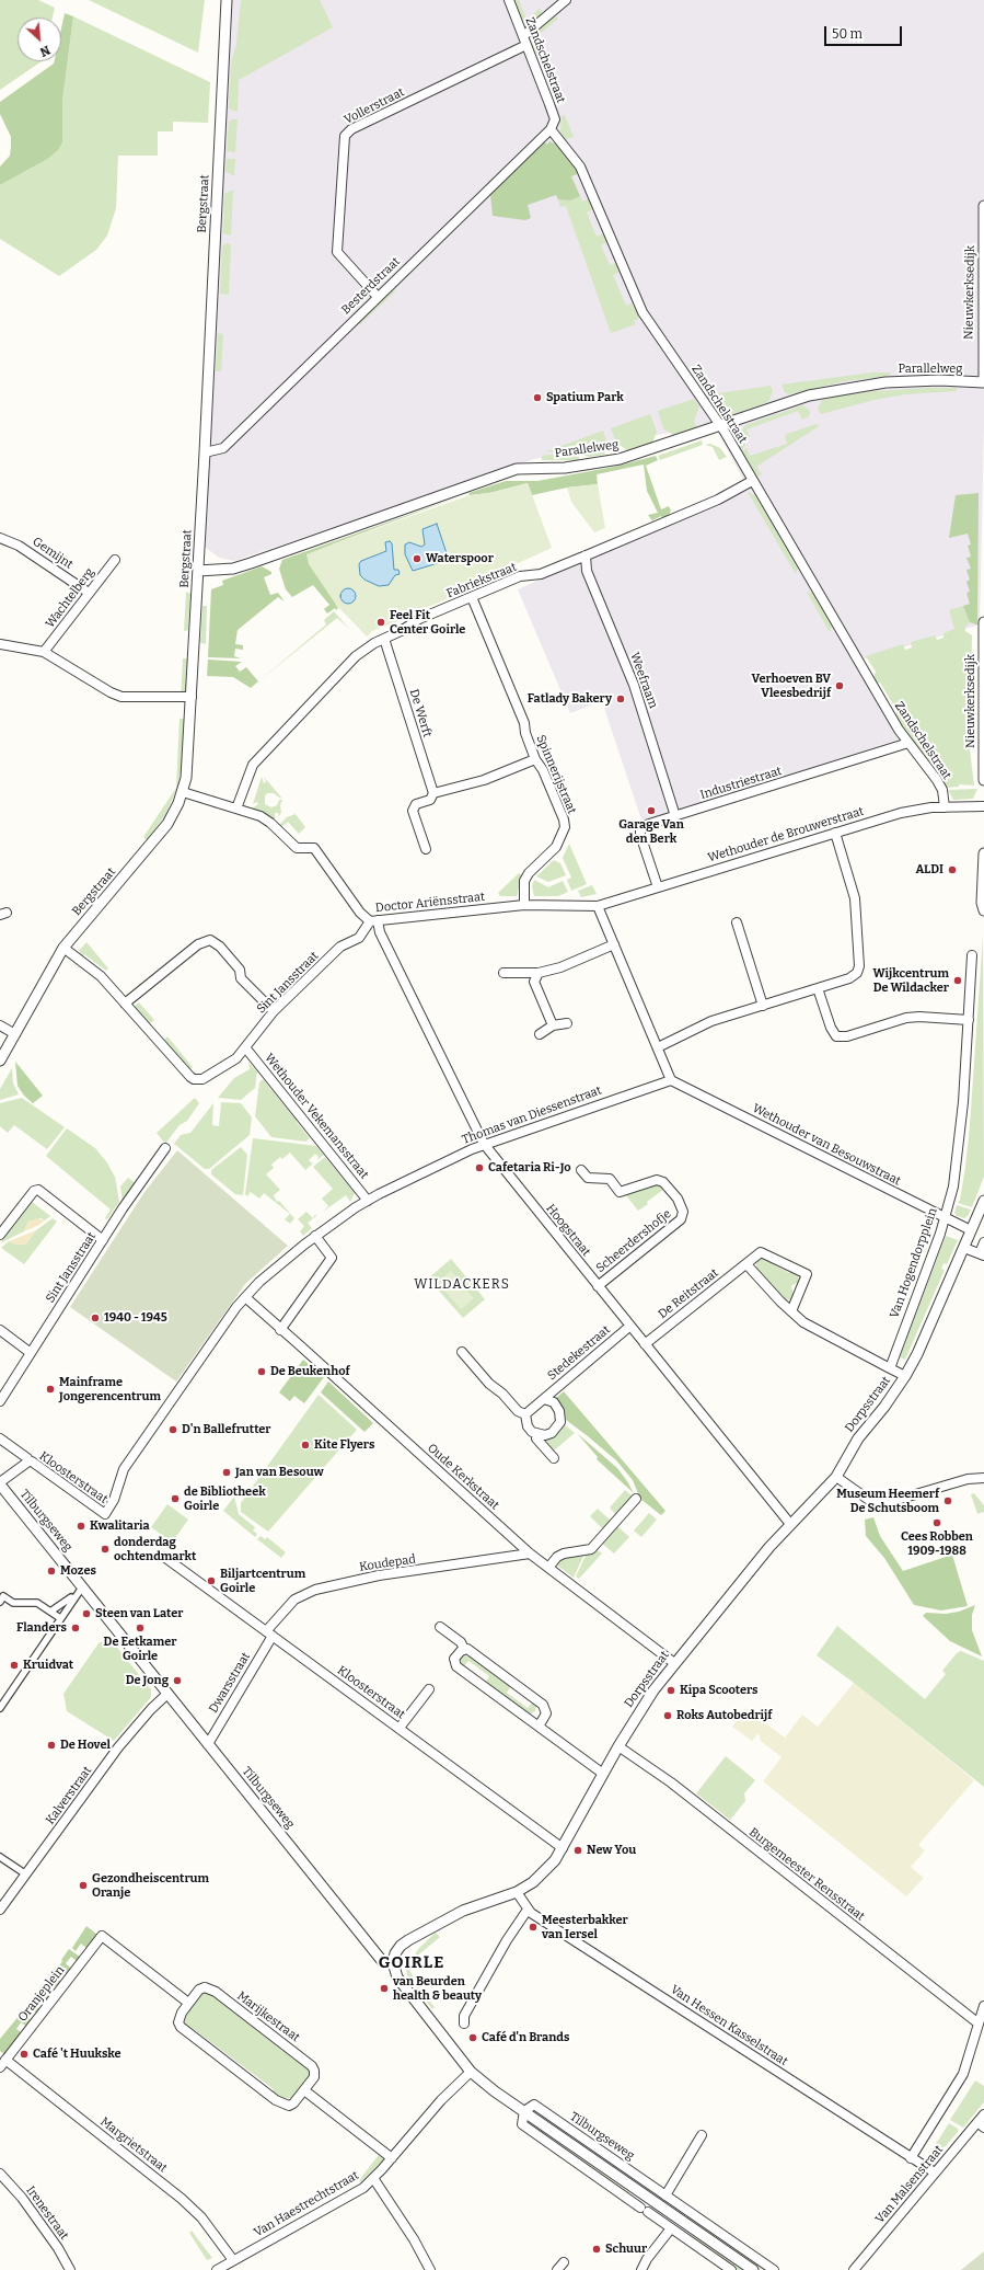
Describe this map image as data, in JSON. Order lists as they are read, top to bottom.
{
  "streets": {
    "street": [
      "Zandschelstraat",
      "Vollerstraat",
      "Bergstraat",
      "Besterdstraat",
      "Nieuwkerksedijk",
      "Parallelweg",
      "Gemijnt",
      "Fabriekstraat",
      "Wachtelberg",
      "Weefraam",
      "De Werft",
      "Spinnerijstraat",
      "Industriestraat",
      "Wethouder de Brouwerstraat",
      "Doctor Ariënsstraat",
      "Sint Jansstraat",
      "Thomas van Diessenstraat",
      "Wethouder Vekemansstraat",
      "Wethouder van Besouwstraat",
      "Hoogstraat",
      "Scheerdershofje",
      "Van Hogendorpplein",
      "De Reitstraat",
      "Stedekestraat",
      "Dorpsstraat",
      "Oude Kerkstraat",
      "Kloosterstraat",
      "Tilburgseweg",
      "Koudepad",
      "Dwarsstraat",
      "Kalverstraat",
      "Burgemeester Rensstraat",
      "Oranjeplein",
      "Marijkestraat",
      "Van Hessen Kasselstraat",
      "Margrietstraat",
      "Van Malsenstraat",
      "Van Haestrechtstraat",
      "Irenestraat"
    ]
  },
  "crossings": [
    ["Zandschelstraat", "Vollerstraat"],
    ["Zandschelstraat", "Besterdstraat"],
    ["Zandschelstraat", "Parallelweg"],
    ["Zandschelstraat", "Fabriekstraat"],
    ["Zandschelstraat", "Industriestraat"],
    ["Zandschelstraat", "Wethouder de Brouwerstraat"],
    ["Vollerstraat", "Besterdstraat"],
    ["Bergstraat", "Besterdstraat"],
    ["Bergstraat", "Parallelweg"],
    ["Bergstraat", "Doctor Ariënsstraat"],
    ["Nieuwkerksedijk", "Parallelweg"],
    ["Gemijnt", "Wachtelberg"],
    ["Fabriekstraat", "Weefraam"],
    ["Fabriekstraat", "De Werft"],
    ["Fabriekstraat", "Spinnerijstraat"],
    ["Fabriekstraat", "Doctor Ariënsstraat"],
    ["Weefraam", "Industriestraat"],
    ["Spinnerijstraat", "Doctor Ariënsstraat"],
    ["Industriestraat", "Wethouder de Brouwerstraat"],
    ["Wethouder de Brouwerstraat", "Doctor Ariënsstraat"],
    ["Doctor Ariënsstraat", "Sint Jansstraat"],
    ["Doctor Ariënsstraat", "Hoogstraat"],
    ["Sint Jansstraat", "Wethouder Vekemansstraat"],
    ["Sint Jansstraat", "Hoogstraat"],
    ["Thomas van Diessenstraat", "Wethouder Vekemansstraat"],
    ["Thomas van Diessenstraat", "Wethouder van Besouwstraat"],
    ["Thomas van Diessenstraat", "Hoogstraat"],
    ["Thomas van Diessenstraat", "Oude Kerkstraat"],
    ["Thomas van Diessenstraat", "Kloosterstraat"],
    ["Wethouder van Besouwstraat", "Van Hogendorpplein"],
    ["Hoogstraat", "Scheerdershofje"],
    ["Hoogstraat", "De Reitstraat"],
    ["Hoogstraat", "Stedekestraat"],
    ["Hoogstraat", "Dorpsstraat"],
    ["Dorpsstraat", "Oude Kerkstraat"],
    ["Dorpsstraat", "Kloosterstraat"],
    ["Dorpsstraat", "Tilburgseweg"],
    ["Dorpsstraat", "Burgemeester Rensstraat"],
    ["Dorpsstraat", "Van Hessen Kasselstraat"],
    ["Oude Kerkstraat", "Koudepad"],
    ["Kloosterstraat", "Tilburgseweg"],
    ["Kloosterstraat", "Koudepad"],
    ["Kloosterstraat", "Dwarsstraat"],
    ["Tilburgseweg", "Dwarsstraat"],
    ["Tilburgseweg", "Kalverstraat"],
    ["Tilburgseweg", "Van Haestrechtstraat"],
    ["Koudepad", "Dwarsstraat"],
    ["Oranjeplein", "Marijkestraat"],
    ["Oranjeplein", "Margrietstraat"],
    ["Van Hessen Kasselstraat", "Van Malsenstraat"],
    ["Margrietstraat", "Van Haestrechtstraat"]
  ],
  "districts": ["WILDACKERS", "GOIRLE"],
  "places": [
    "Spatium Park",
    "Waterspoor",
    "Feel Fit Center Goirle",
    "Verhoeven BV Vleesbedrijf",
    "Fatlady Bakery",
    "Garage Van den Berk",
    "ALDI",
    "Wijkcentrum De Wildacker",
    "Cafetaria Ri-Jo",
    "1940 - 1945",
    "De Beukenhof",
    "Mainframe Jongerencentrum",
    "D'n Ballefrutter",
    "Kite Flyers",
    "Jan van Besouw",
    "de Bibliotheek Goirle",
    "Museum Heemerf De Schutsboom",
    "Cees Robben 1909-1988",
    "Kwalitaria",
    "donderdag ochtendmarkt",
    "Mozes",
    "Biljartcentrum Goirle",
    "Steen van Later",
    "Flanders",
    "De Eetkamer Goirle",
    "Kruidvat",
    "De Jong",
    "Kipa Scooters",
    "Roks Autobedrijf",
    "De Hovel",
    "New You",
    "Gezondheiscentrum Oranje",
    "Meesterbakker van Iersel",
    "van Beurden health & beauty",
    "Café d'n Brands",
    "Café 't Huukske",
    "Schuur"
  ],
  "scale_bar": "50 m",
  "north": "bottom right"
}
